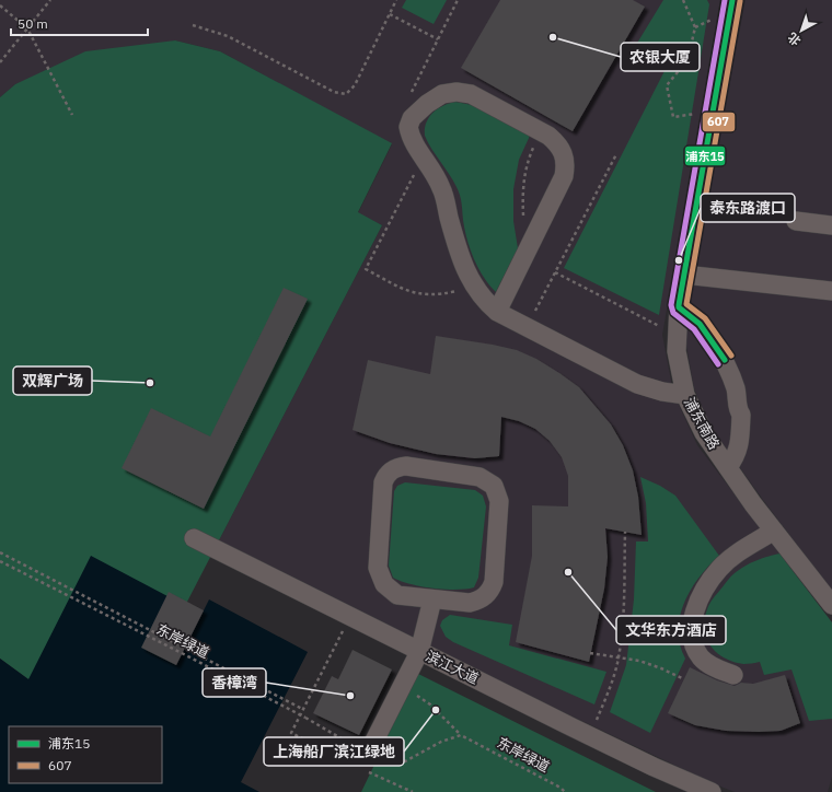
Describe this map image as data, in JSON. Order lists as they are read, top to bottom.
{
  "streets": {
    "street": ["浦东南路", "滨江大道"],
    "path": ["东岸绿道"]
  },
  "places": [
    "农银大厦",
    "泰东路渡口",
    "双辉广场",
    "文华东方酒店",
    "香樟湾",
    "上海船厂滨江绿地"
  ],
  "lines": ["transit line 浦东15", "transit line 607"],
  "legend": ["浦东15", "607"],
  "scale_bar": "50 m",
  "north": "bottom left"
}
